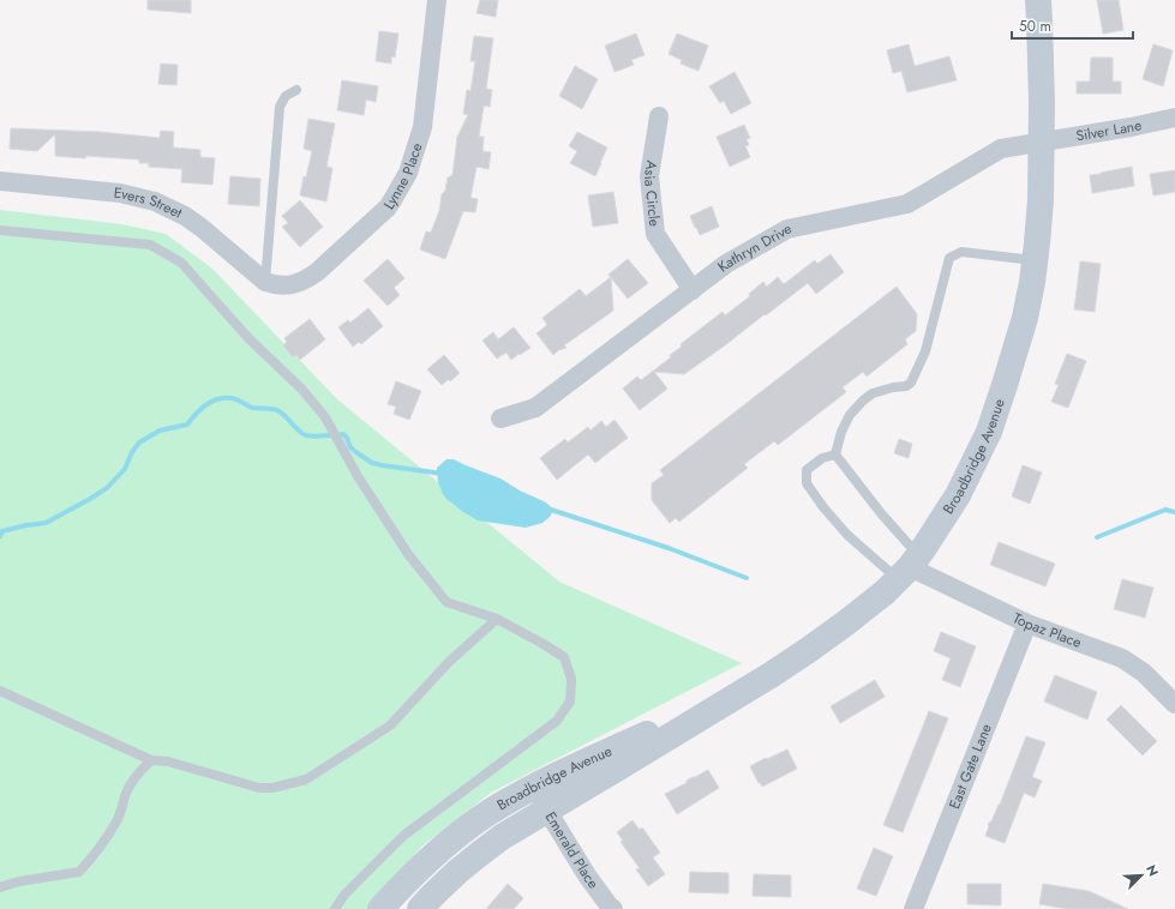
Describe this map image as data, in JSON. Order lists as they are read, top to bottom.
{
  "streets": {
    "main road": ["Broadbridge Avenue"],
    "street": [
      "Silver Lane",
      "Lynne Place",
      "Asia Circle",
      "Evers Street",
      "Kathryn Drive",
      "Topaz Place",
      "East Gate Lane",
      "Emerald Place"
    ]
  },
  "crossings": [
    ["Silver Lane", "Kathryn Drive"],
    ["Silver Lane", "Broadbridge Avenue"],
    ["Lynne Place", "Evers Street"],
    ["Asia Circle", "Kathryn Drive"],
    ["Kathryn Drive", "Broadbridge Avenue"],
    ["Broadbridge Avenue", "Topaz Place"],
    ["Broadbridge Avenue", "Emerald Place"],
    ["Topaz Place", "East Gate Lane"]
  ],
  "scale_bar": "50 m",
  "north": "top right"
}
